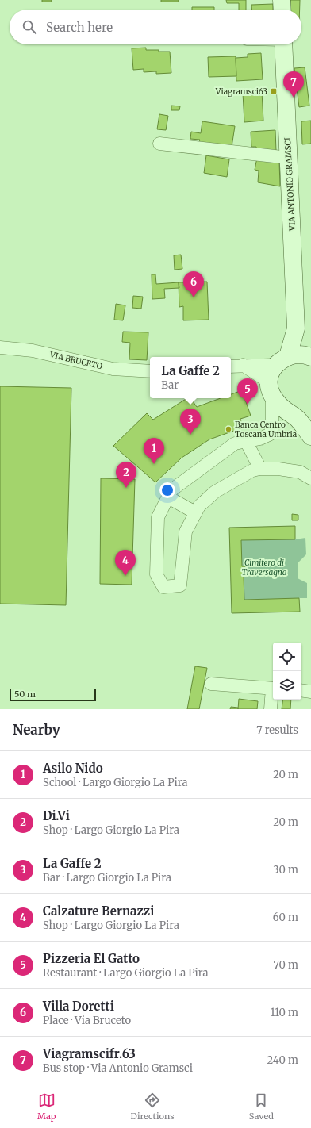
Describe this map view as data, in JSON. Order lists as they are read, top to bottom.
{
  "streets": {
    "street": ["VIA ANTONIO GRAMSCI", "VIA BRUCETO"]
  },
  "parks": ["Cimitero di Traversagna"],
  "places": {
    "transit": ["Viagramsci63"],
    "other": ["Banca Centro Toscana Umbria"]
  },
  "scale_bar": "50 m",
  "page": {
    "search": "Search here",
    "pins": [
      "7",
      "6",
      "5",
      "3",
      "1",
      "2",
      "4"
    ],
    "popup": ["La Gaffe 2", "Bar"],
    "scale": "50 m",
    "heading": ["Nearby", "7 results"],
    "list": [
      {
        "mark": "1",
        "name": "Asilo Nido",
        "note": "School · Largo Giorgio La Pira",
        "value": "20 m"
      },
      {
        "mark": "2",
        "name": "Di.Vi",
        "note": "Shop · Largo Giorgio La Pira",
        "value": "20 m"
      },
      {
        "mark": "3",
        "name": "La Gaffe 2",
        "note": "Bar · Largo Giorgio La Pira",
        "value": "30 m"
      },
      {
        "mark": "4",
        "name": "Calzature Bernazzi",
        "note": "Shop · Largo Giorgio La Pira",
        "value": "60 m"
      },
      {
        "mark": "5",
        "name": "Pizzeria El Gatto",
        "note": "Restaurant · Largo Giorgio La Pira",
        "value": "70 m"
      },
      {
        "mark": "6",
        "name": "Villa Doretti",
        "note": "Place · Via Bruceto",
        "value": "110 m"
      },
      {
        "mark": "7",
        "name": "Viagramscifr.63",
        "note": "Bus stop · Via Antonio Gramsci",
        "value": "240 m"
      }
    ],
    "nav": ["Map", "Directions", "Saved"]
  }
}
